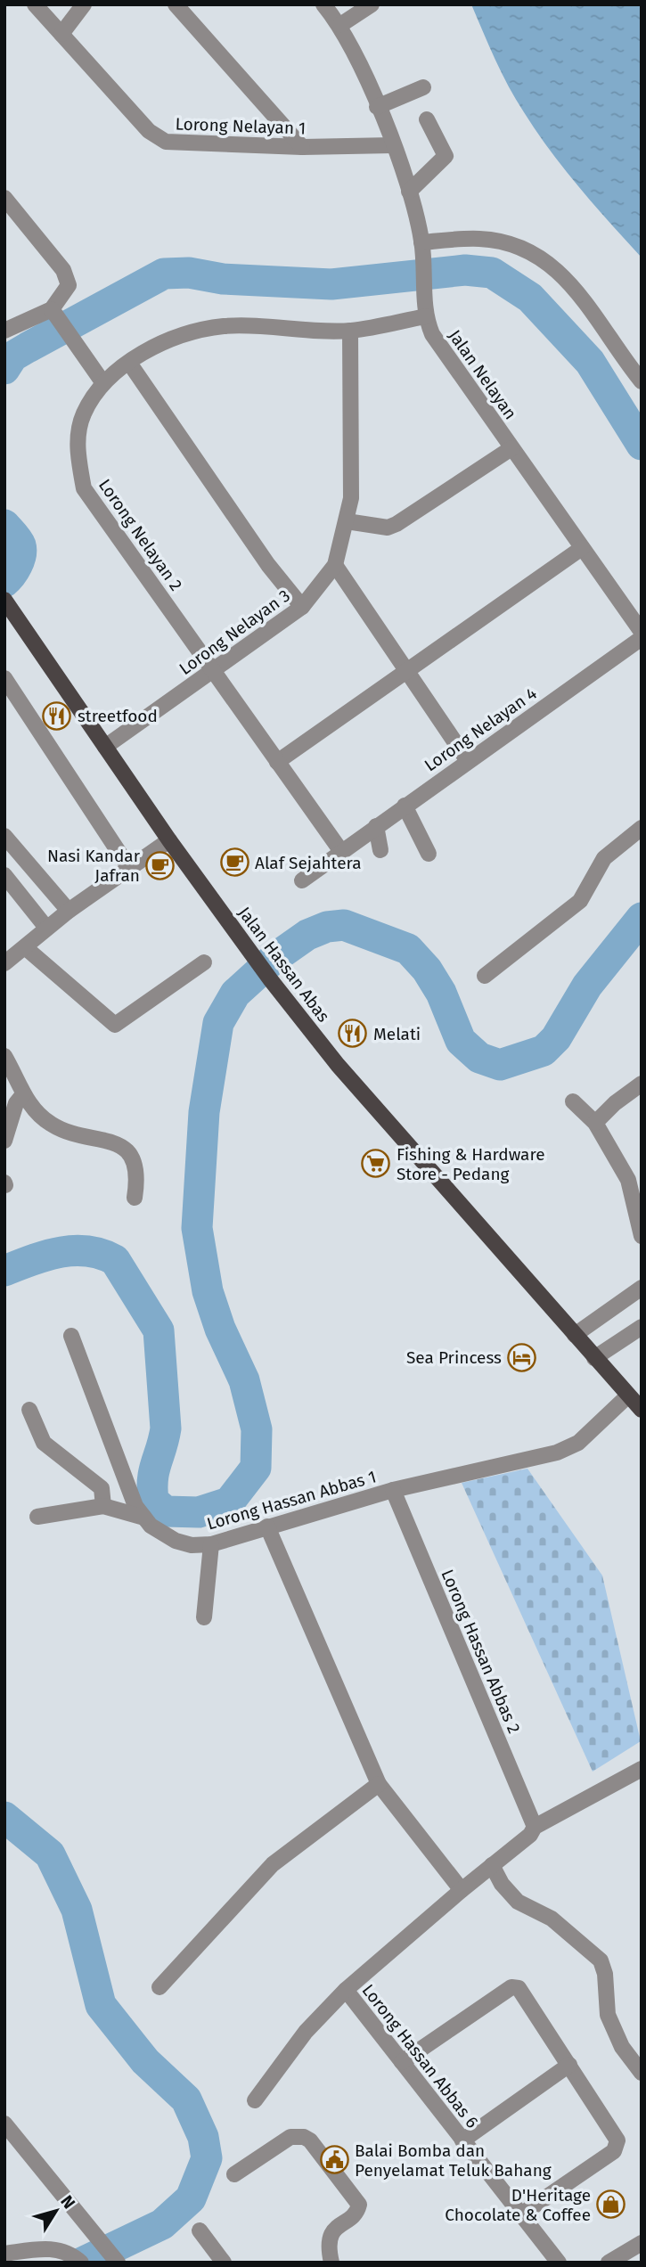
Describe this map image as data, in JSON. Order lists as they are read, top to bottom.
{
  "streets": {
    "main road": ["Jalan Hassan Abas"],
    "street": [
      "Lorong Nelayan 1",
      "Jalan Nelayan",
      "Lorong Nelayan 2",
      "Lorong Nelayan 3",
      "Lorong Nelayan 4",
      "Lorong Hassan Abbas 1",
      "Lorong Hassan Abbas 2",
      "Lorong Hassan Abbas 6"
    ]
  },
  "crossings": [
    ["Lorong Nelayan 1", "Jalan Nelayan"],
    ["Jalan Nelayan", "Lorong Nelayan 2"],
    ["Lorong Nelayan 2", "Lorong Nelayan 3"],
    ["Lorong Nelayan 2", "Lorong Nelayan 4"],
    ["Lorong Nelayan 3", "Jalan Hassan Abas"],
    ["Jalan Hassan Abas", "Lorong Hassan Abbas 1"],
    ["Lorong Hassan Abbas 1", "Lorong Hassan Abbas 2"]
  ],
  "places": {
    "restaurant": ["streetfood", "Melati"],
    "cafe": ["Alaf Sejahtera", "Nasi Kandar Jafran"],
    "supermarket": ["Fishing & Hardware Store - Pedang"],
    "hotel": ["Sea Princess"],
    "public building": ["Balai Bomba dan Penyelamat Teluk Bahang"],
    "shop": ["D'Heritage Chocolate & Coffee"]
  },
  "north": "top right"
}
